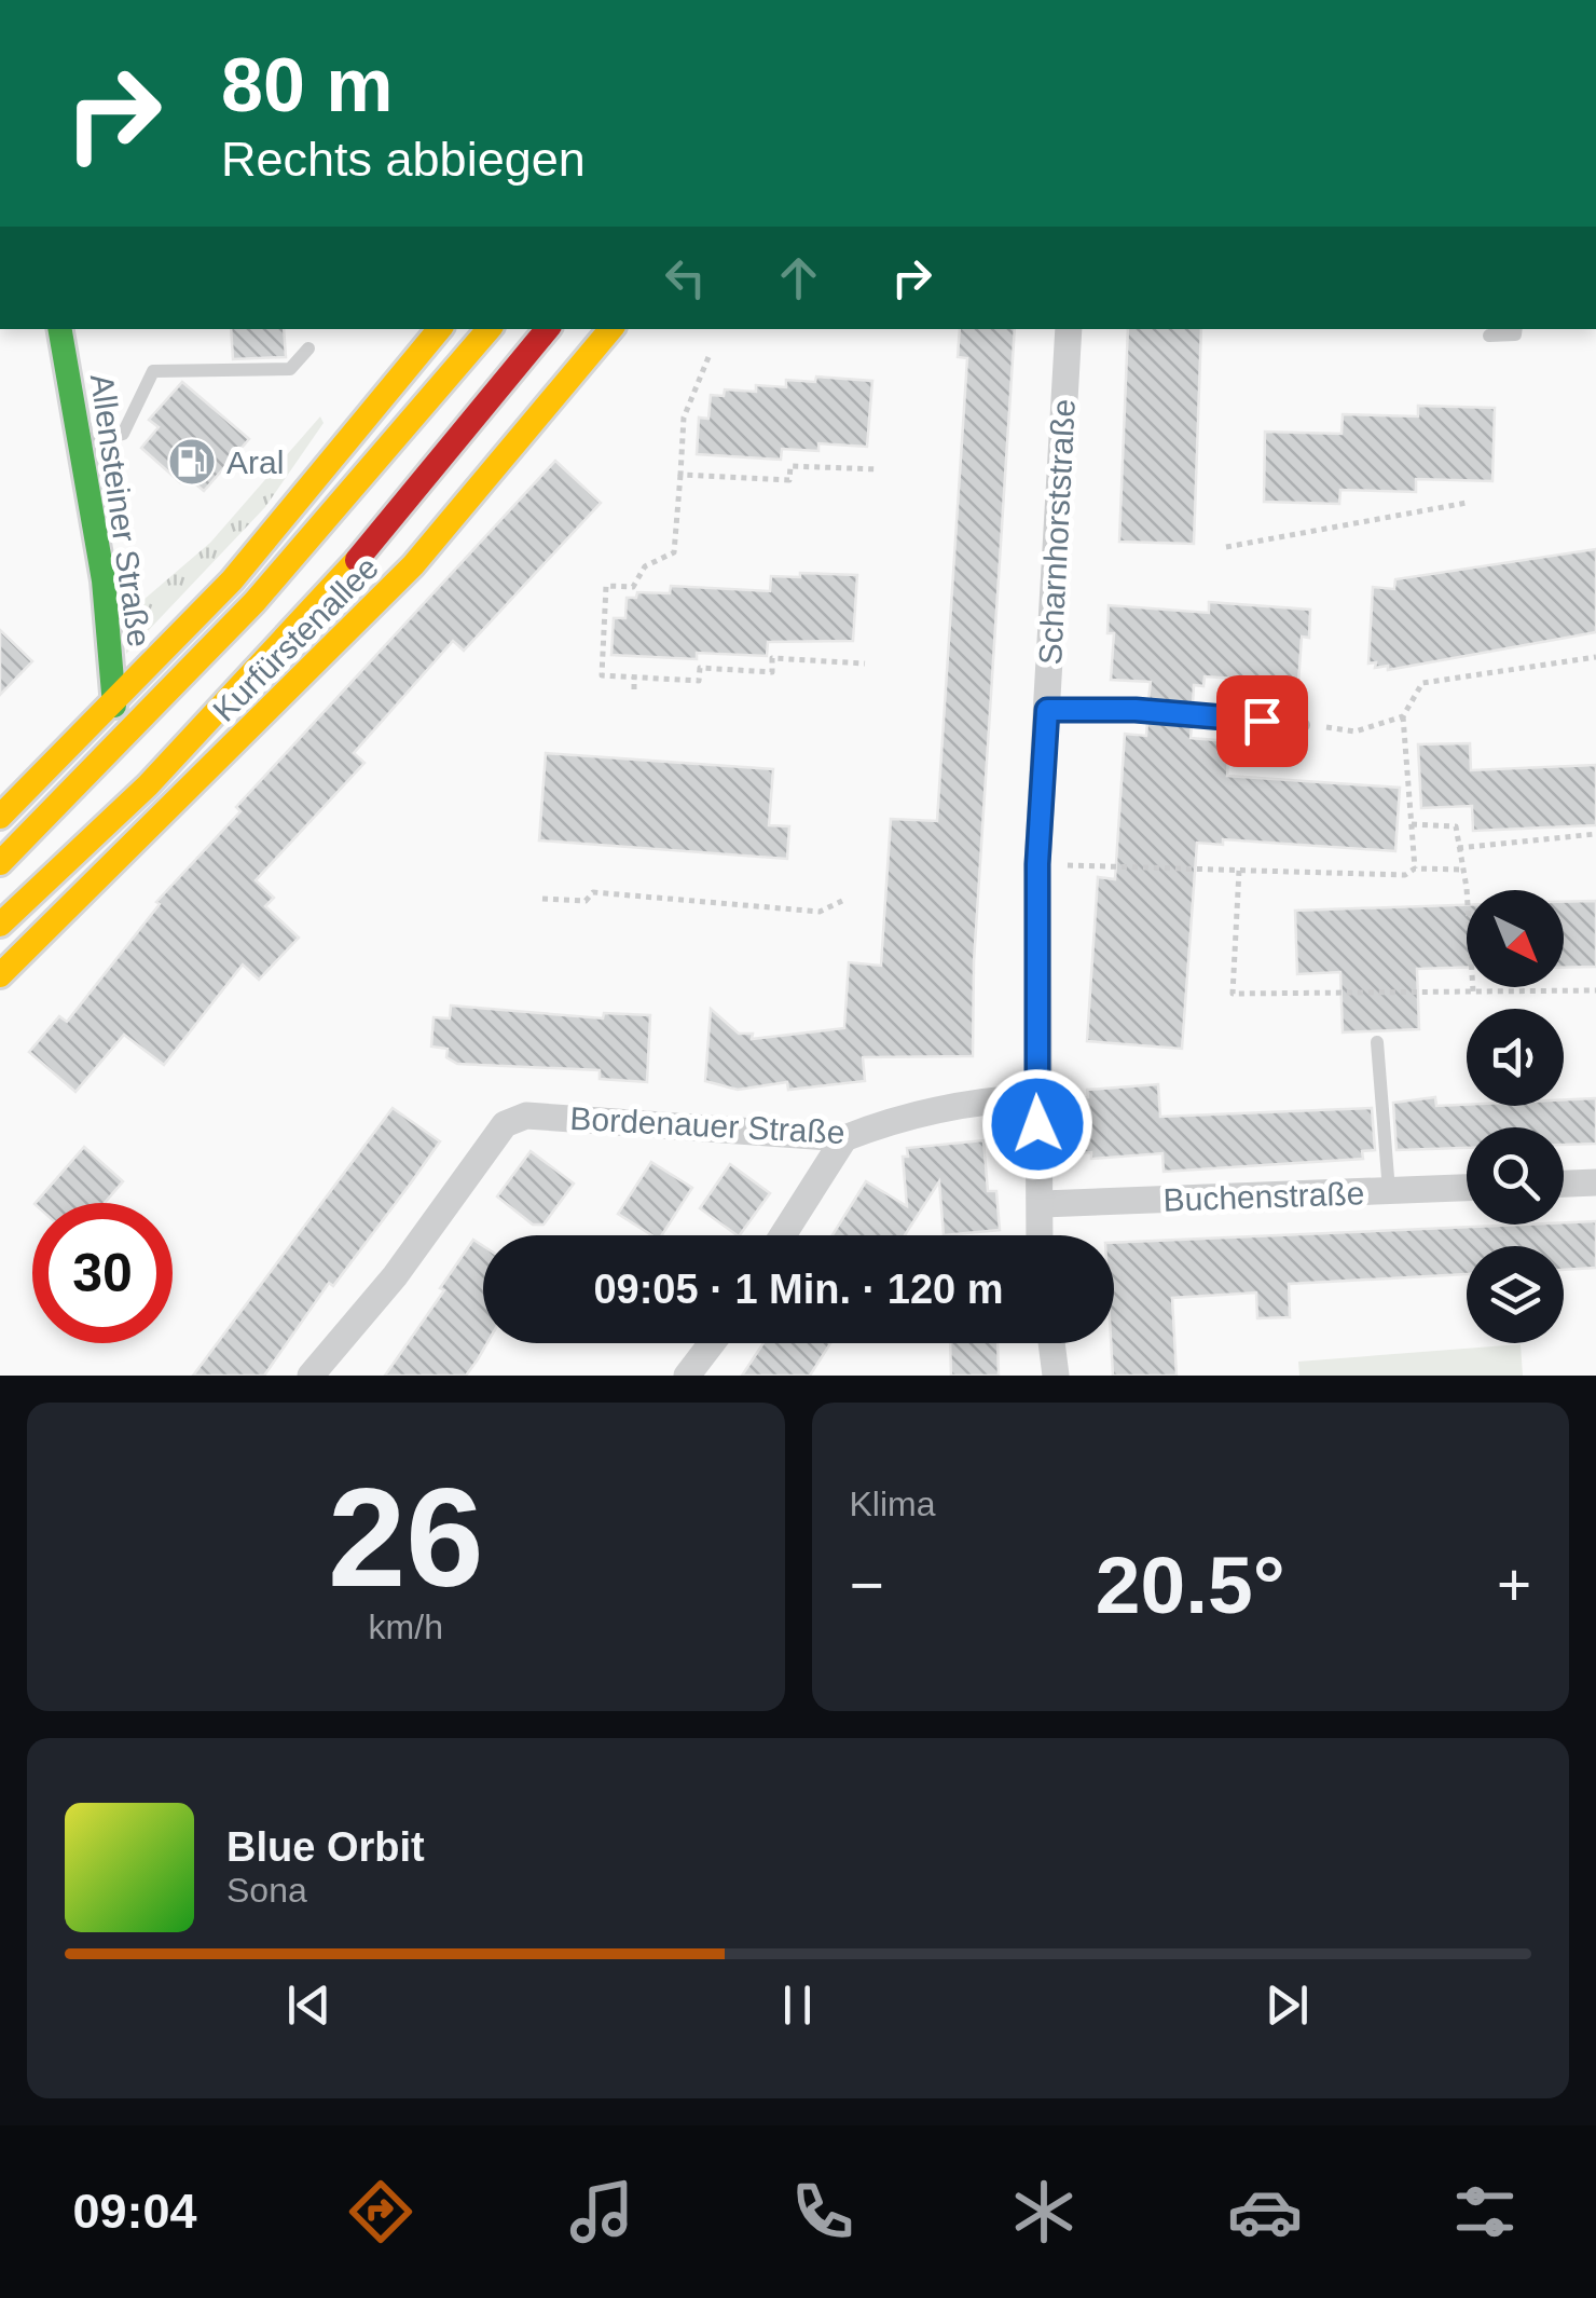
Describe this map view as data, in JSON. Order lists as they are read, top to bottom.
{
  "streets": {
    "main road": ["Allensteiner Straße", "Kurfürstenallee"],
    "street": ["Scharnhorststraße", "Bordenauer Straße", "Buchenstraße"]
  },
  "crossings": [
    ["Scharnhorststraße", "Bordenauer Straße"],
    ["Scharnhorststraße", "Buchenstraße"]
  ],
  "places": {
    "fuel station": ["Aral"]
  },
  "north": "bottom right",
  "page": {
    "turn": ["80 m", "Rechts abbiegen"],
    "limit": "30",
    "trip": "09:05 · 1 Min. · 120 m",
    "tile": [
      ["26", "km/h"],
      "Klima"
    ],
    "heat": ["−", "20.5°", "+"],
    "song": ["Blue Orbit", "Sona"],
    "tabs": "09:04"
  }
}
